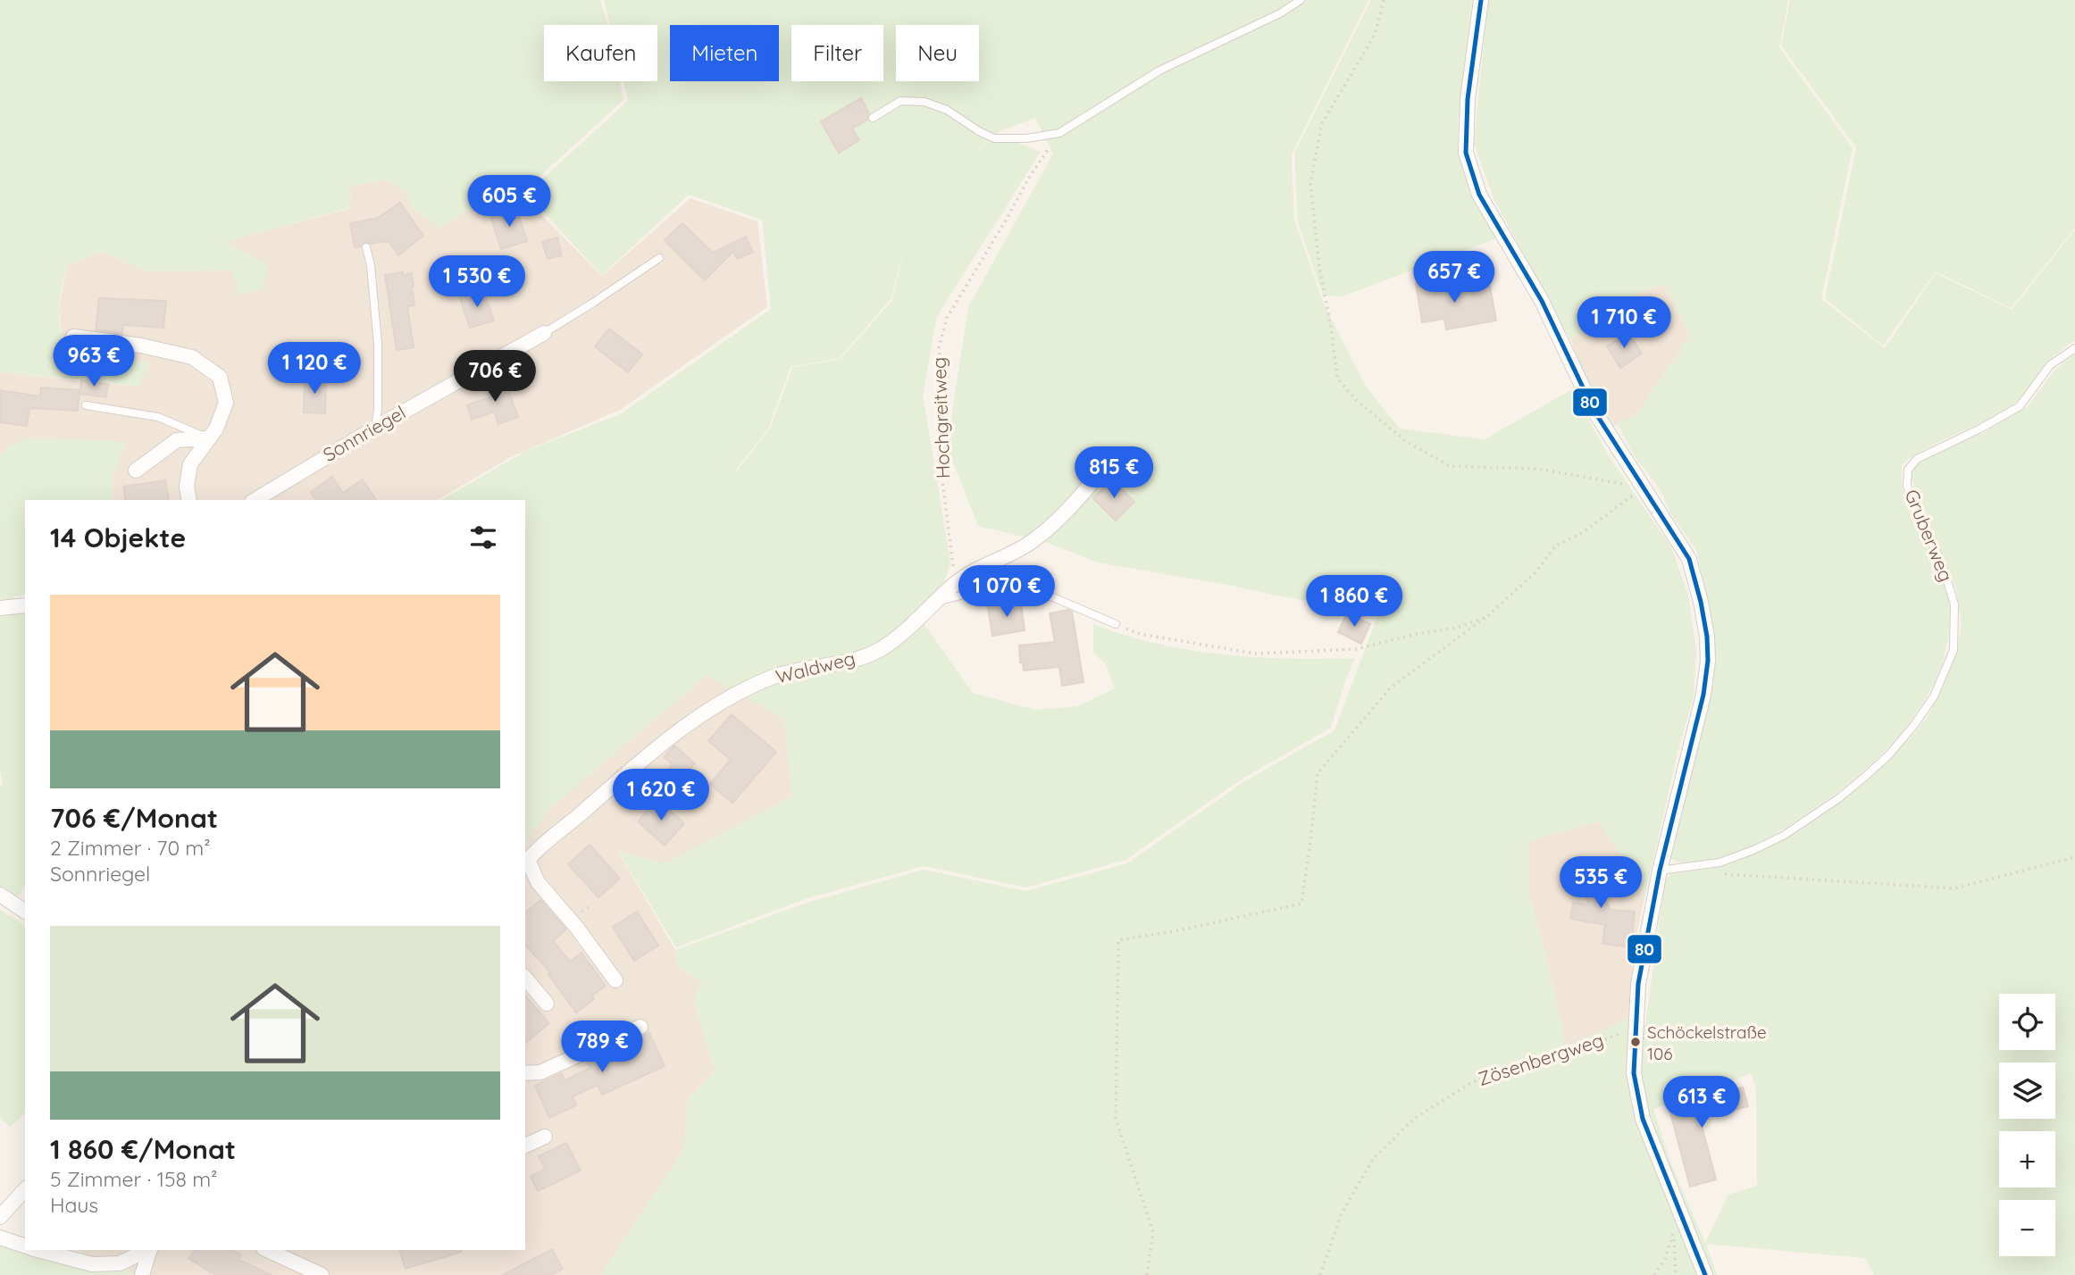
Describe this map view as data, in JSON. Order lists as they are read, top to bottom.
{
  "streets": {
    "street": ["Sonnriegel", "Waldweg"],
    "lane": ["Gruberweg"],
    "path": ["Hochgreitweg", "Zösenbergweg"]
  },
  "crossings": [
    ["Hochgreitweg", "Waldweg"]
  ],
  "places": ["Schöckelstraße 106"],
  "lines": ["transit line 80"],
  "page": {
    "chip": [
      "Kaufen",
      "Mieten",
      "Filter",
      "Neu"
    ],
    "price": [
      "605 €",
      "657 €",
      "1 530 €",
      "1 710 €",
      "963 €",
      "1 120 €",
      "706 €",
      "815 €",
      "1 070 €",
      "1 860 €",
      "1 620 €",
      "535 €",
      "789 €",
      "613 €"
    ],
    "heading": "14 Objekte",
    "list": [
      {
        "name": "706 €/Monat",
        "note": "2 Zimmer · 70 m² · Sonnriegel"
      },
      {
        "name": "1 860 €/Monat",
        "note": "5 Zimmer · 158 m² · Haus"
      }
    ],
    "map_buttons": ["+", "−"]
  }
}
